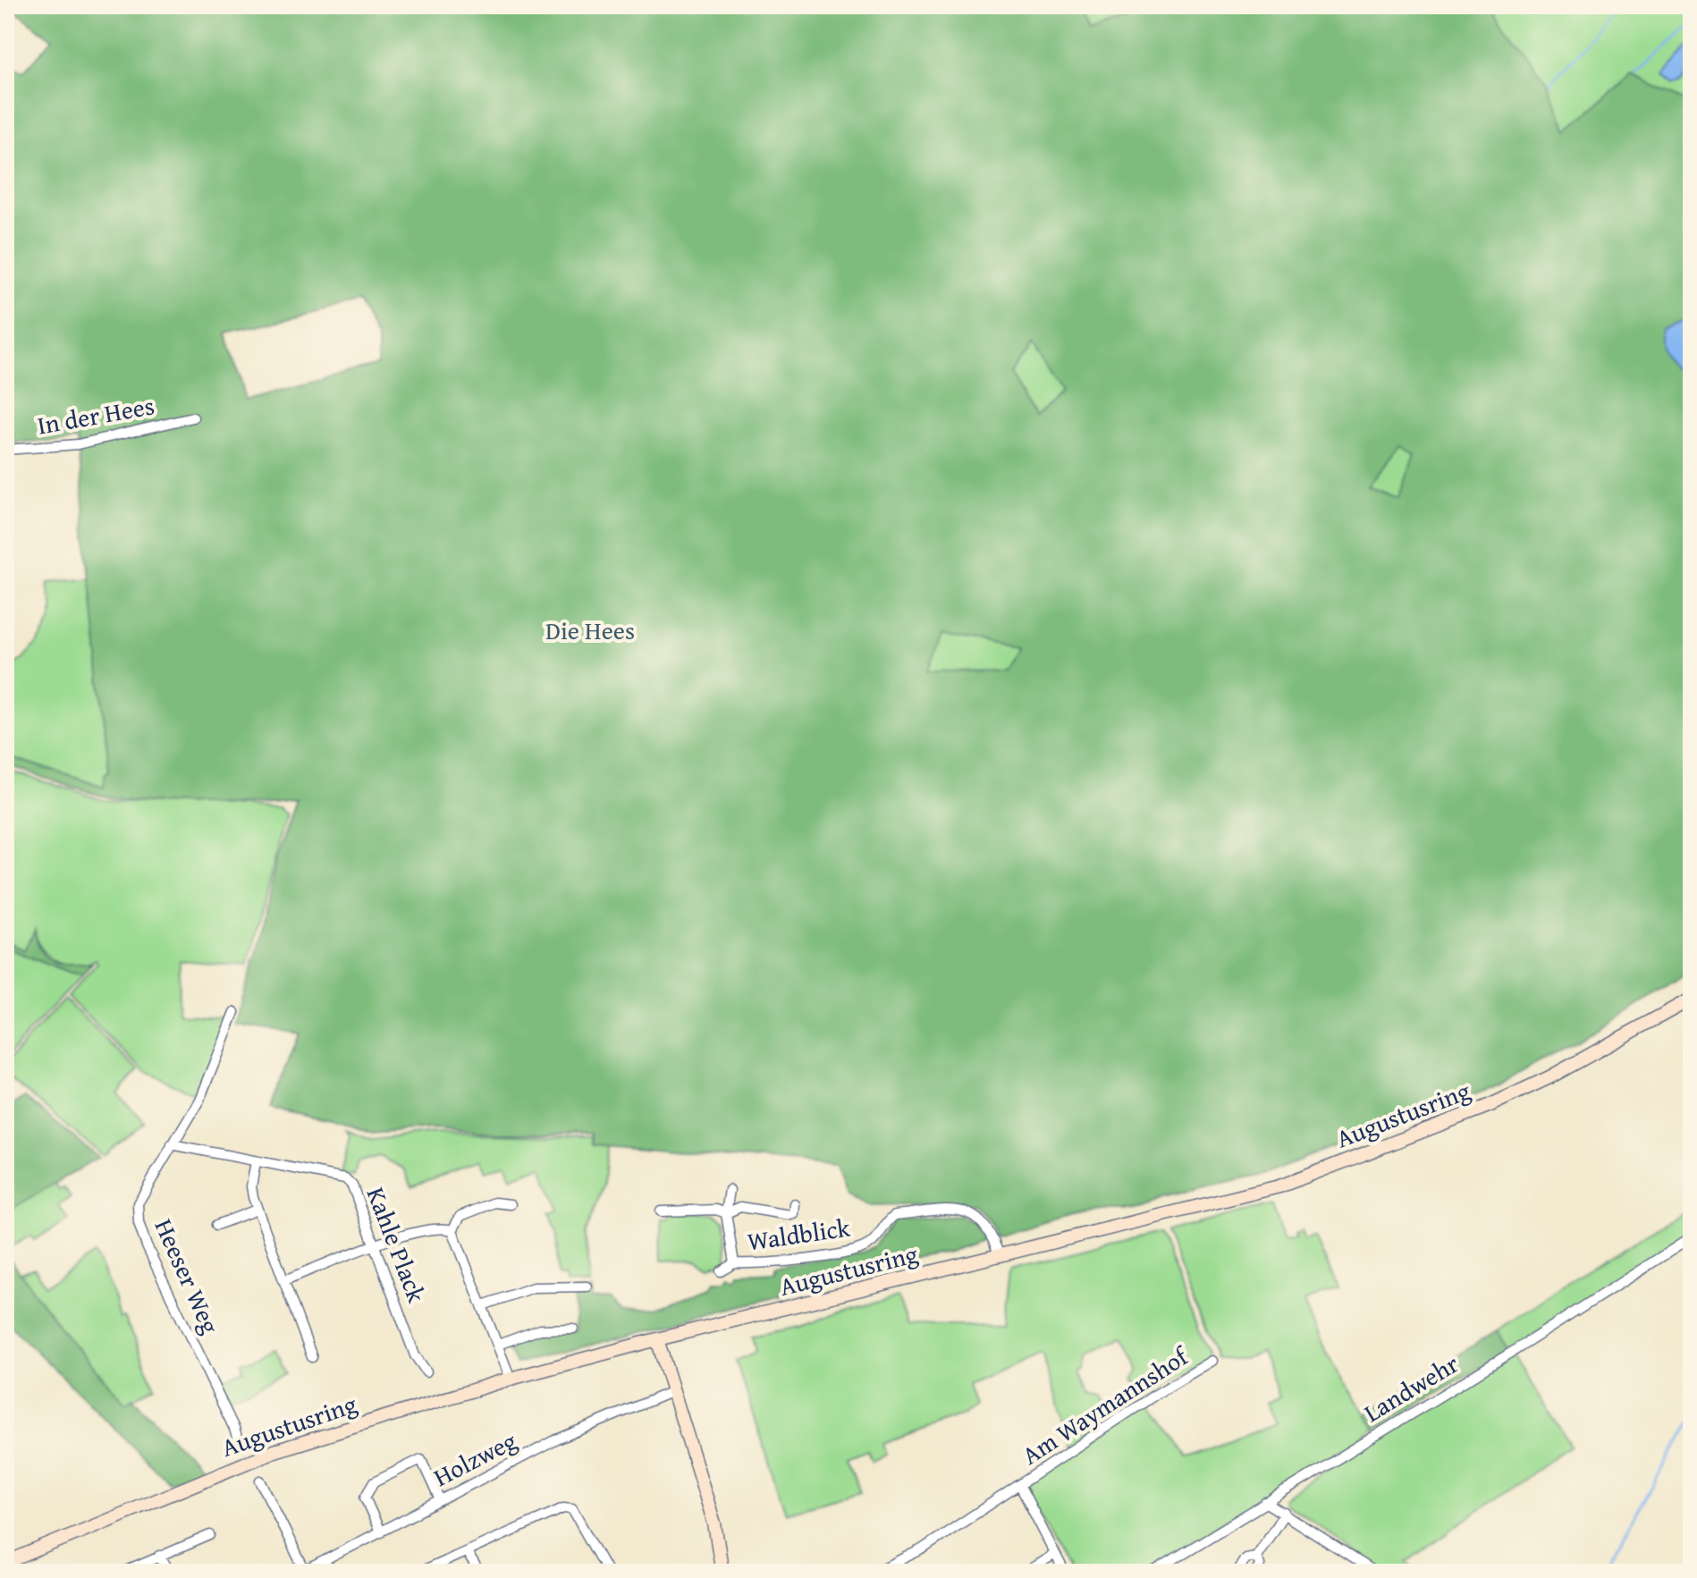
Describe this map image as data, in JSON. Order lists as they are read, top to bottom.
{
  "streets": {
    "main road": ["Augustusring"],
    "street": [
      "In der Hees",
      "Waldblick",
      "Kahle Plack",
      "Heeser Weg",
      "Landwehr",
      "Am Waymannshof",
      "Holzweg"
    ]
  },
  "crossings": [
    ["Augustusring", "Waldblick"],
    ["Kahle Plack", "Heeser Weg"]
  ],
  "parks": ["Die Hees"]
}
